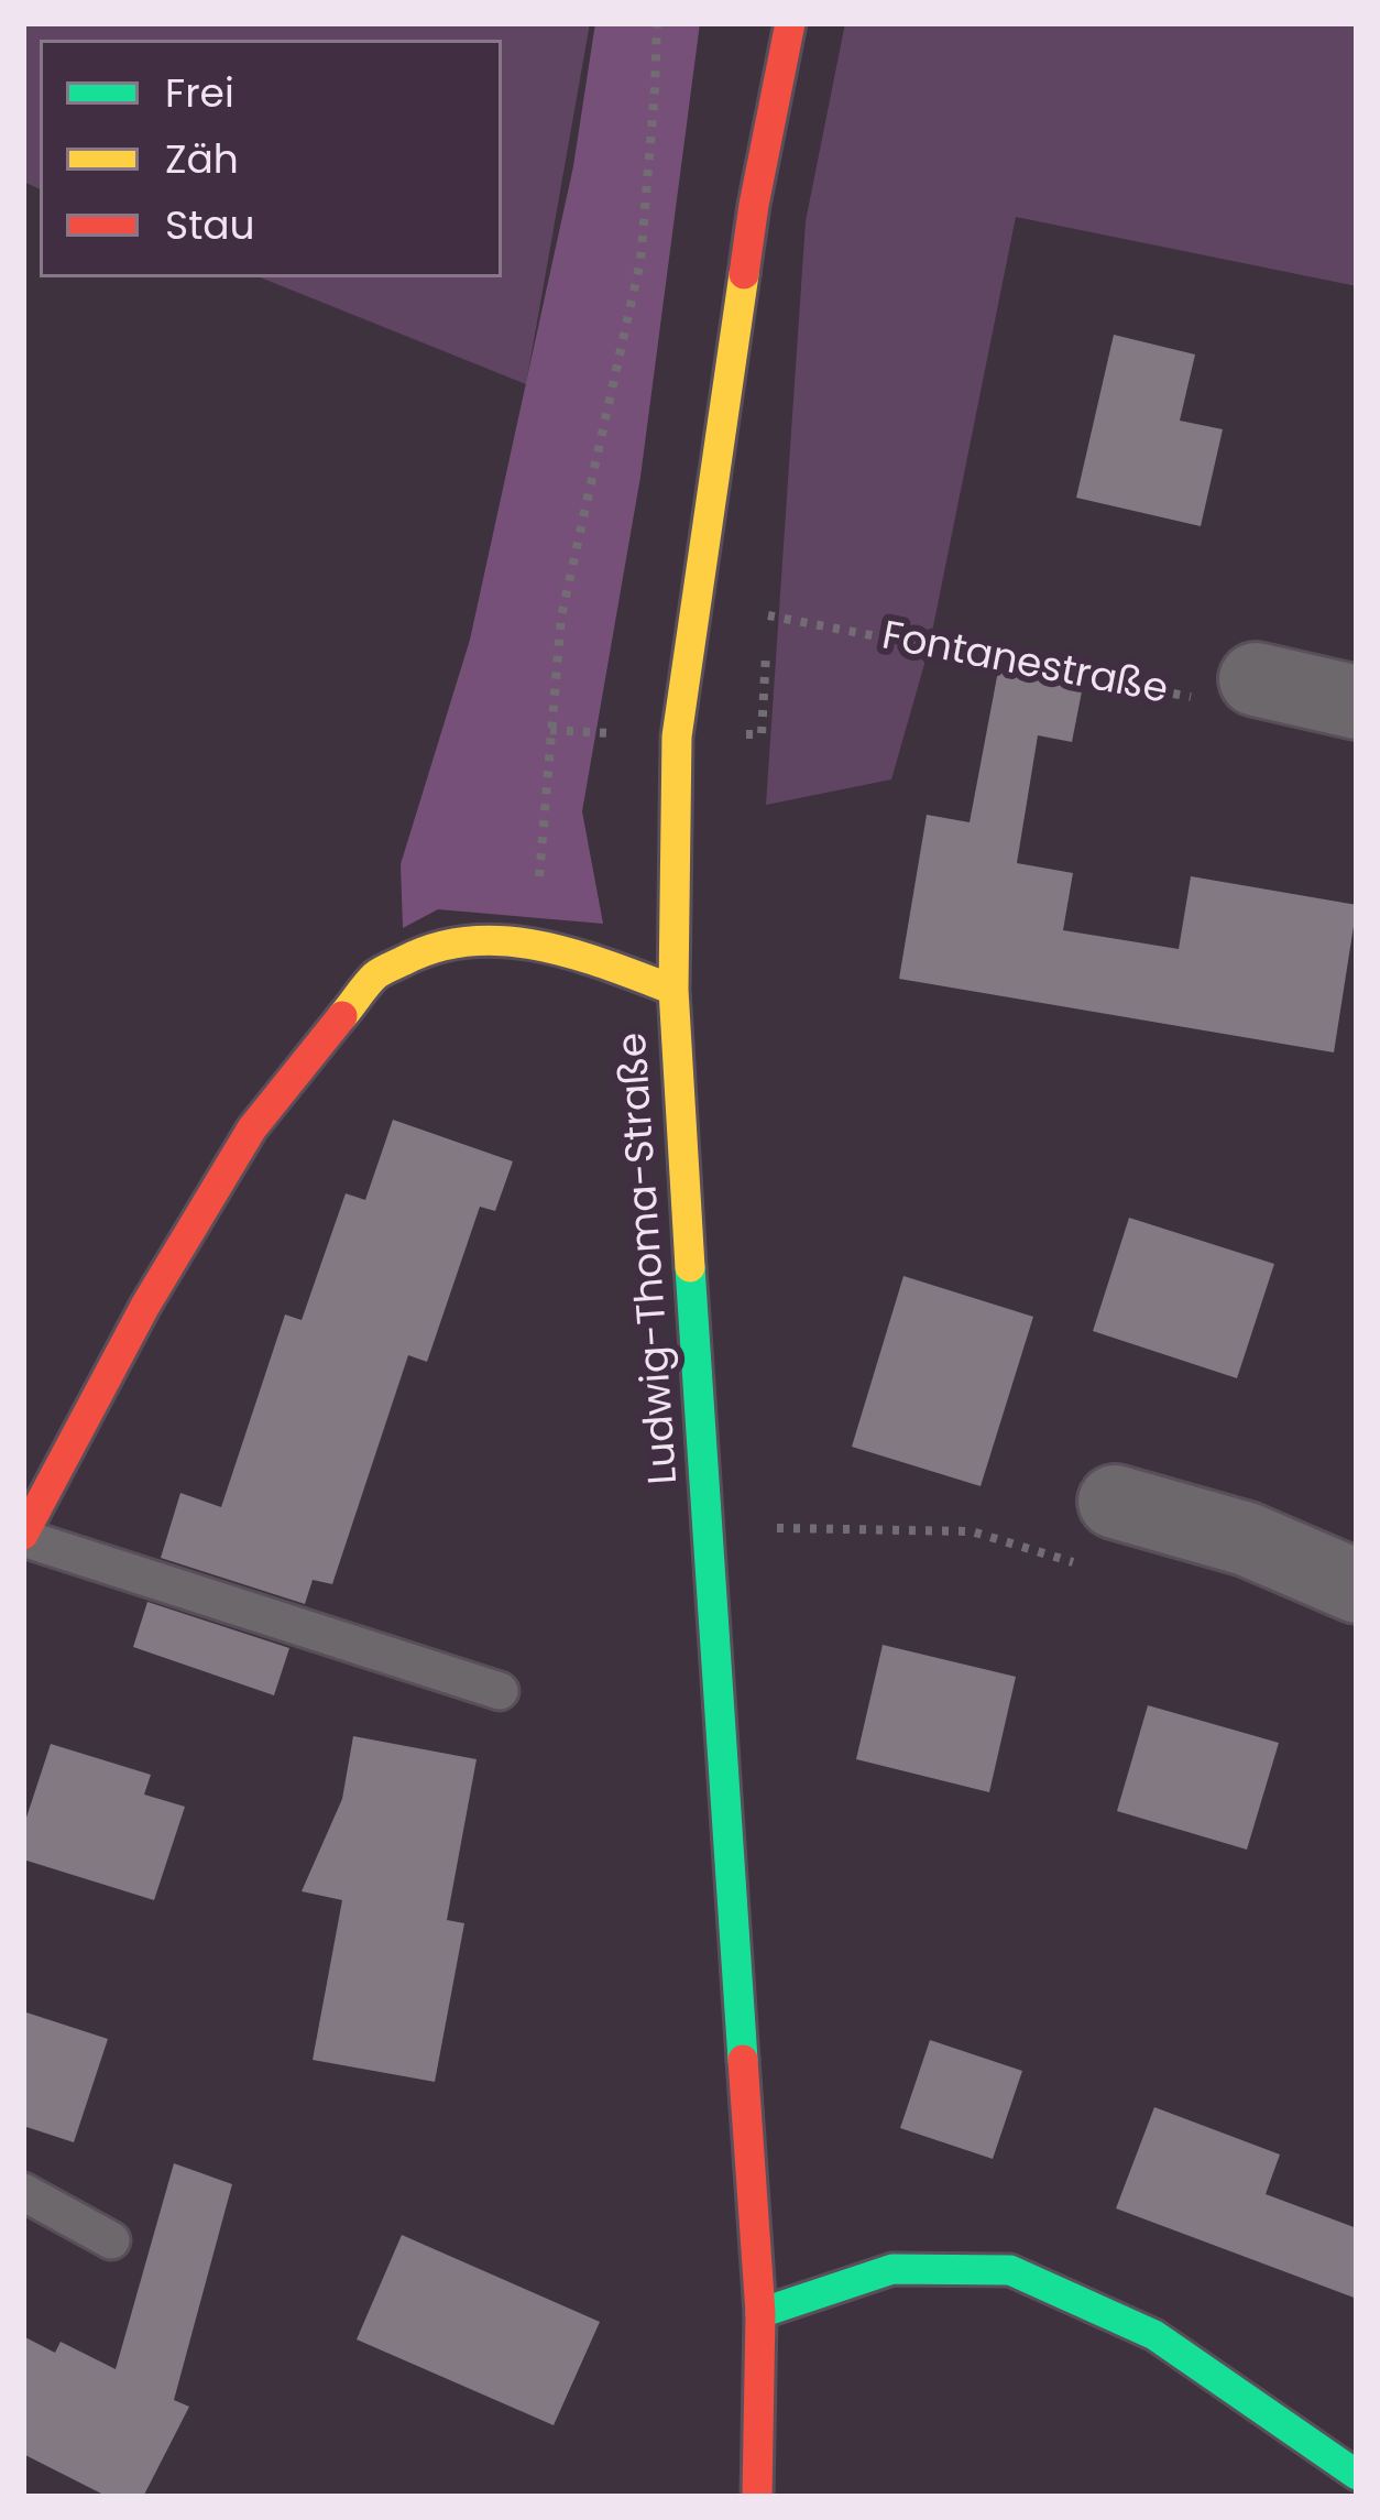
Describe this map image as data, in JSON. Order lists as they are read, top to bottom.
{
  "streets": {
    "street": ["Ludwig-Thoma-Straße"],
    "path": ["Fontanestraße"]
  },
  "legend": ["Frei", "Zäh", "Stau"]
}
